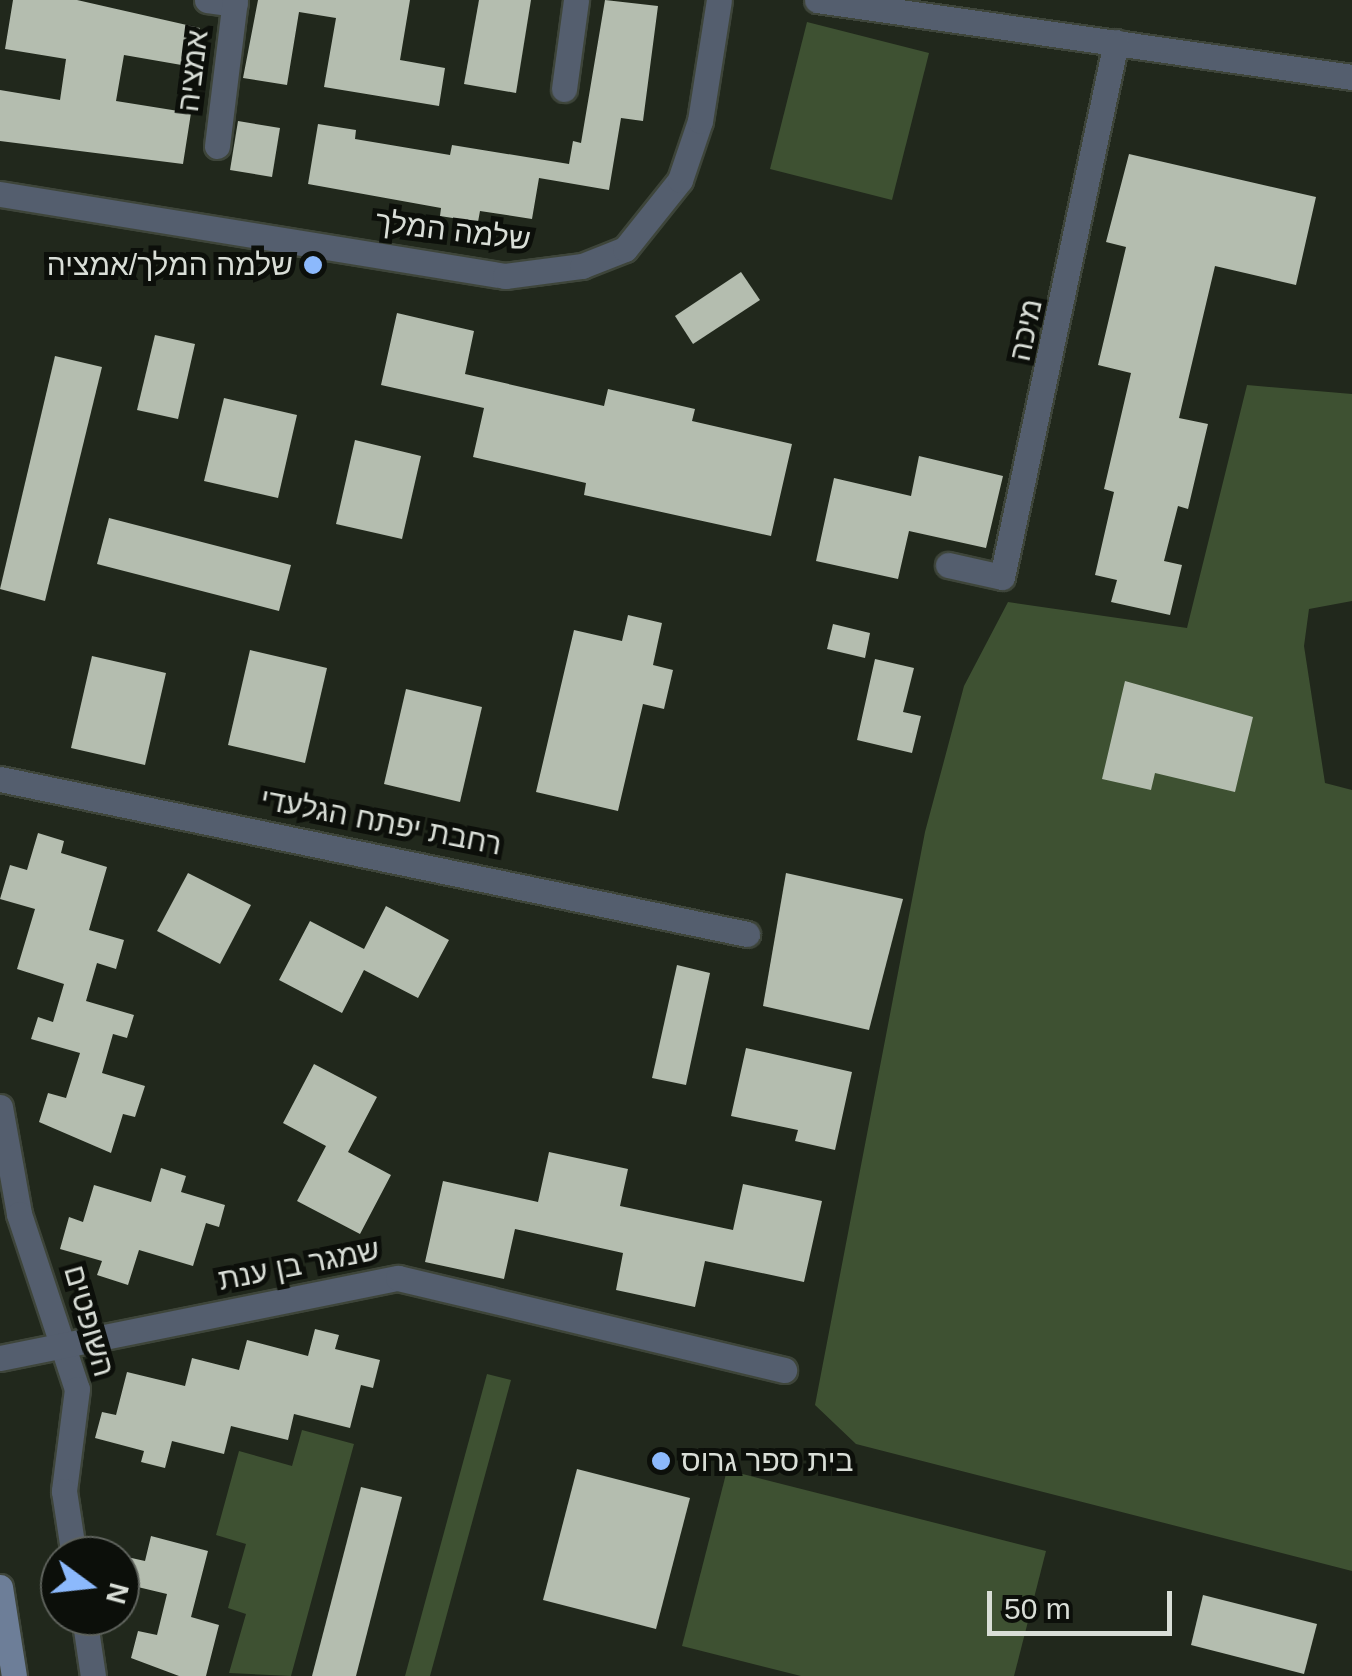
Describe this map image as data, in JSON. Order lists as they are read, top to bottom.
{
  "streets": {
    "street": [
      "אמציה",
      "שלמה המלך",
      "מיכה",
      "רחבת יפתח הגלעדי",
      "שמגר בן ענת",
      "השופטים"
    ]
  },
  "crossings": [
    ["שמגר בן ענת", "השופטים"]
  ],
  "places": ["שלמה המלך/אמציה", "בית ספר גרוס"],
  "scale_bar": "50 m",
  "north": "right"
}
